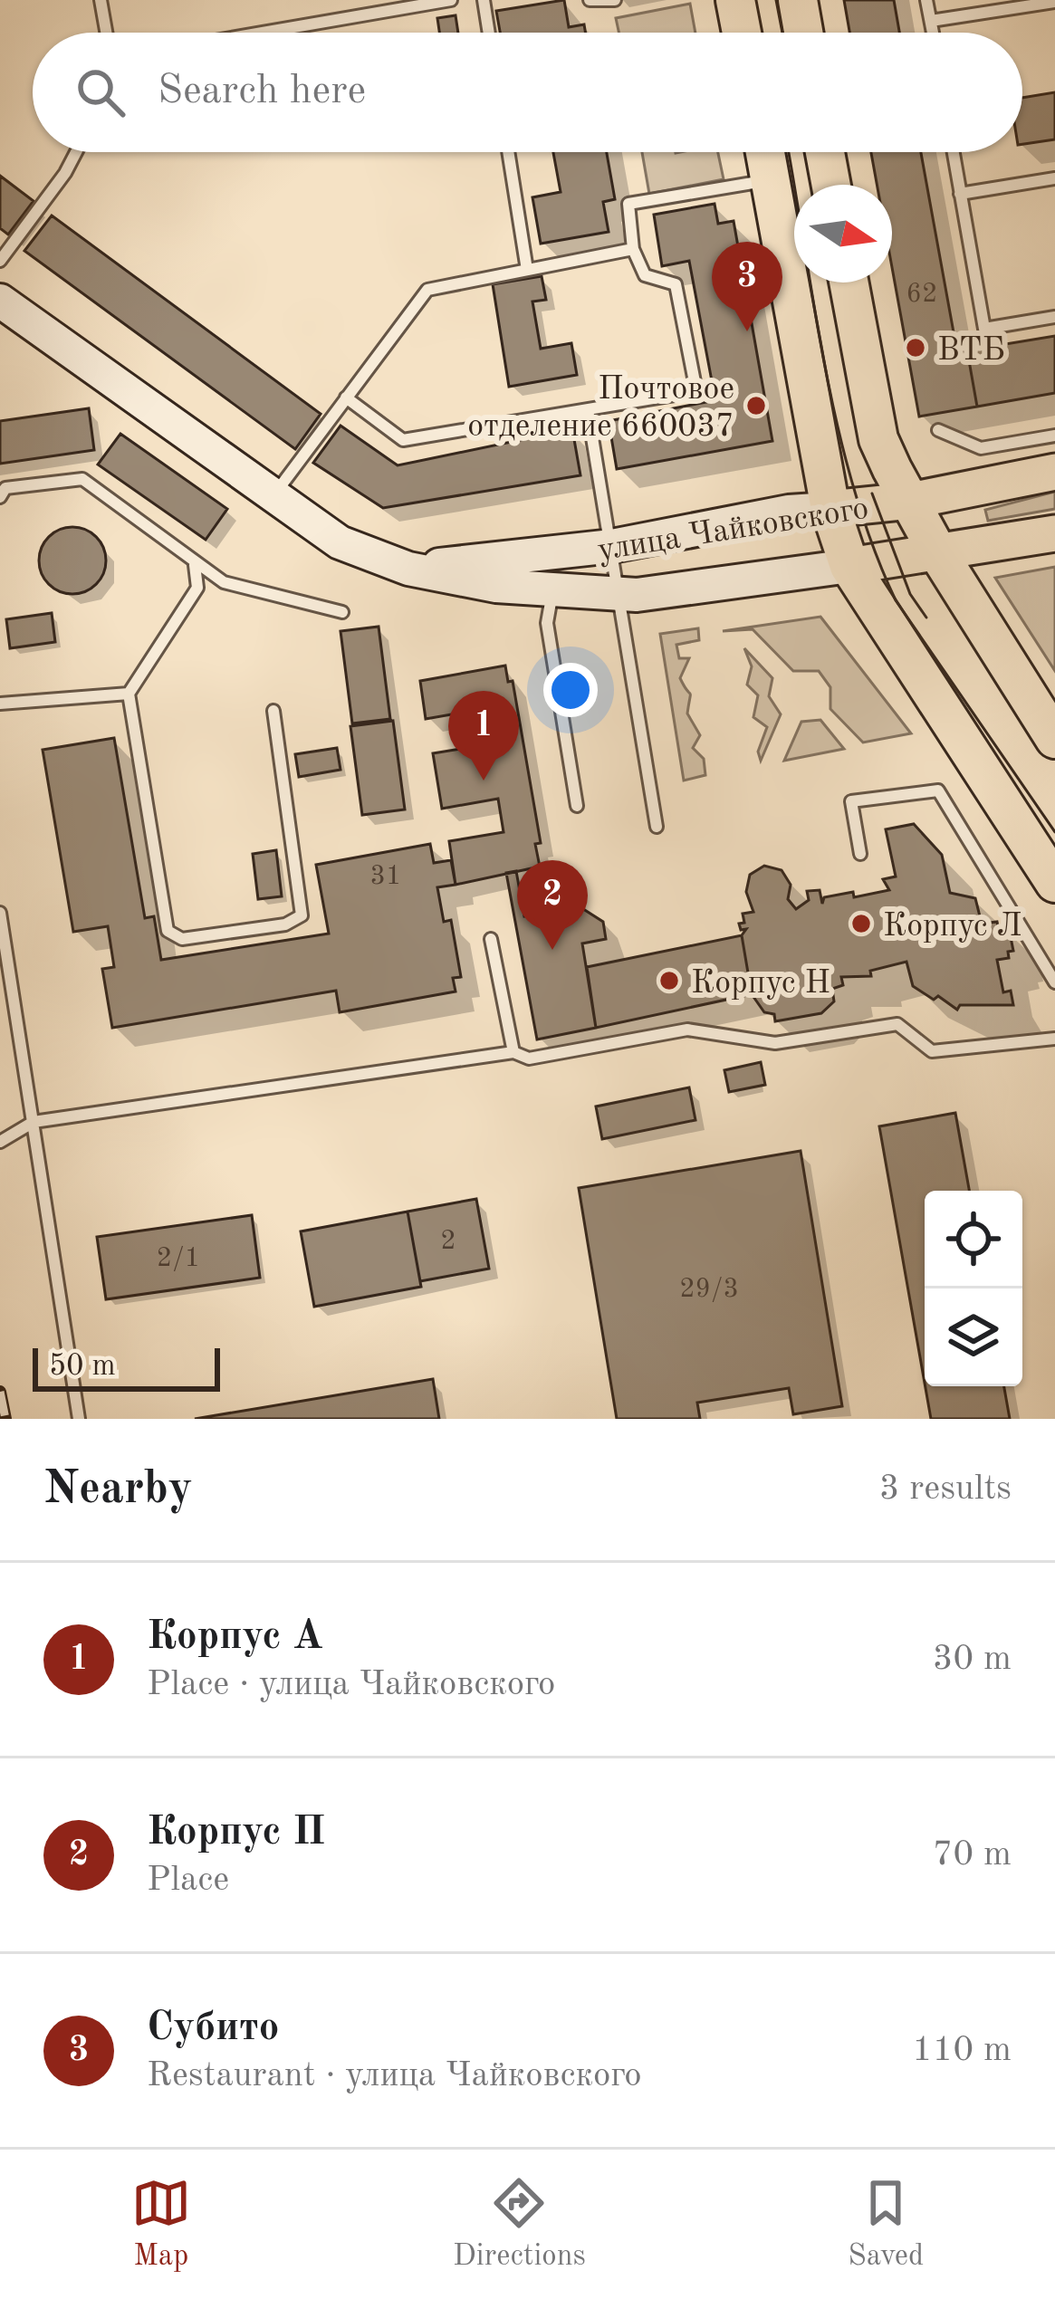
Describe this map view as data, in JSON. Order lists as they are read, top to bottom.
{
  "streets": {
    "main road": ["улица Чайковского"]
  },
  "places": [
    "ВТБ",
    "Почтовое отделение 660037",
    "Корпус Л",
    "Корпус Н"
  ],
  "house_numbers": [
    "62",
    "31",
    "2",
    "2/1",
    "29/3"
  ],
  "scale_bar": "50 m",
  "north": "right",
  "page": {
    "search": "Search here",
    "pins": ["3", "1", "2"],
    "scale": "50 m",
    "heading": ["Nearby", "3 results"],
    "list": [
      {
        "mark": "1",
        "name": "Корпус А",
        "note": "Place · улица Чайковского",
        "value": "30 m"
      },
      {
        "mark": "2",
        "name": "Корпус П",
        "note": "Place",
        "value": "70 m"
      },
      {
        "mark": "3",
        "name": "Субито",
        "note": "Restaurant · улица Чайковского",
        "value": "110 m"
      }
    ],
    "nav": ["Map", "Directions", "Saved"]
  }
}
